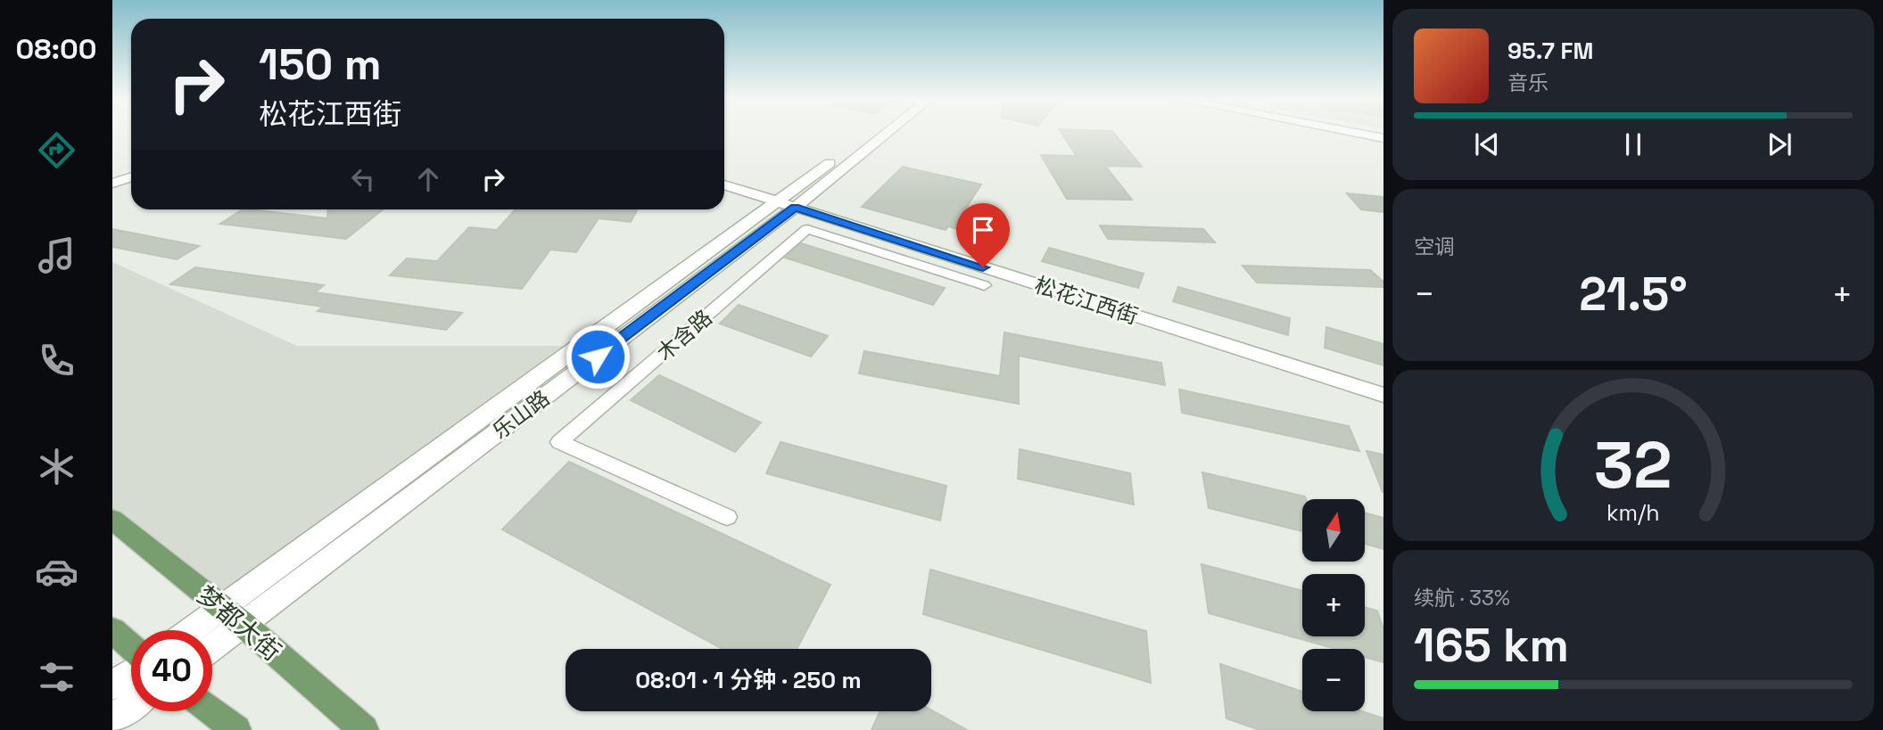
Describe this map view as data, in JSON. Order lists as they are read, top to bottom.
{
  "streets": {
    "main road": ["梦都大街"],
    "street": ["松花江西街", "木含路", "乐山路"]
  },
  "crossings": [
    ["松花江西街", "乐山路"],
    ["乐山路", "梦都大街"]
  ],
  "north": "top",
  "page": {
    "tabs": "08:00",
    "turn": ["150 m", "松花江西街"],
    "song": ["95.7 FM", "音乐"],
    "tile": [
      "空调",
      ["续航 · 33%", "165 km"]
    ],
    "heat": ["−", "21.5°", "+"],
    "map_buttons": ["+", "−"],
    "limit": "40",
    "trip": "08:01 · 1 分钟 · 250 m",
    "gauge": ["32", "km/h"]
  }
}
